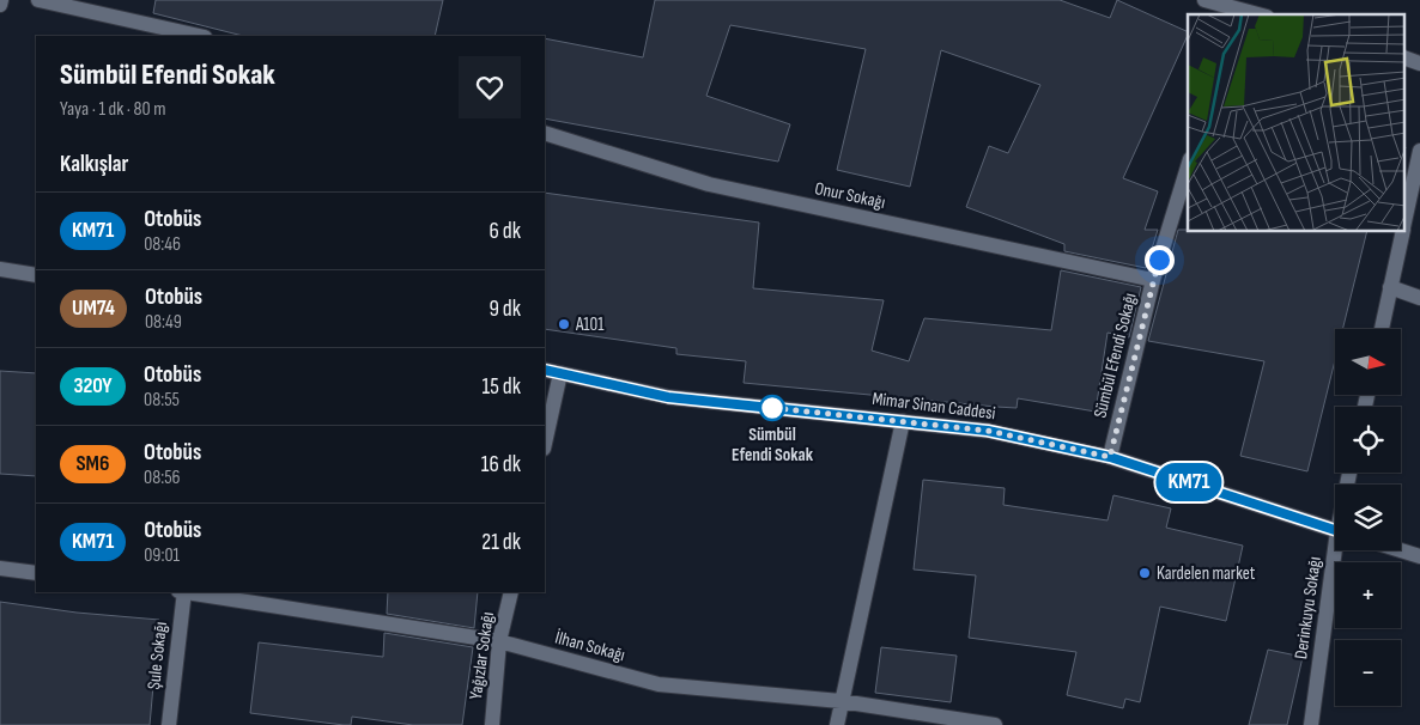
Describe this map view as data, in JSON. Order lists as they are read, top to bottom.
{
  "streets": {
    "street": [
      "Onur Sokağı",
      "Sümbül Efendi Sokağı",
      "Mimar Sinan Caddesi",
      "Derinkuyu Sokağı",
      "İlhan Sokağı",
      "Şule Sokağı",
      "Yağızlar Sokağı"
    ]
  },
  "crossings": [
    ["Onur Sokağı", "Sümbül Efendi Sokağı"],
    ["Sümbül Efendi Sokağı", "Mimar Sinan Caddesi"],
    ["İlhan Sokağı", "Yağızlar Sokağı"]
  ],
  "places": ["A101", "Sümbül Efendi Sokak", "Kardelen market"],
  "lines": ["bus line KM71"],
  "north": "right",
  "page": {
    "on_map": "KM71",
    "heading": [
      ["Sümbül Efendi Sokak", "Yaya · 1 dk · 80 m"],
      "Kalkışlar"
    ],
    "list": [
      {
        "mark": "KM71",
        "name": "Otobüs",
        "note": "08:46",
        "value": "6 dk"
      },
      {
        "mark": "UM74",
        "name": "Otobüs",
        "note": "08:49",
        "value": "9 dk"
      },
      {
        "mark": "320Y",
        "name": "Otobüs",
        "note": "08:55",
        "value": "15 dk"
      },
      {
        "mark": "SM6",
        "name": "Otobüs",
        "note": "08:56",
        "value": "16 dk"
      },
      {
        "mark": "KM71",
        "name": "Otobüs",
        "note": "09:01",
        "value": "21 dk"
      }
    ],
    "map_buttons": ["+", "−"]
  }
}
